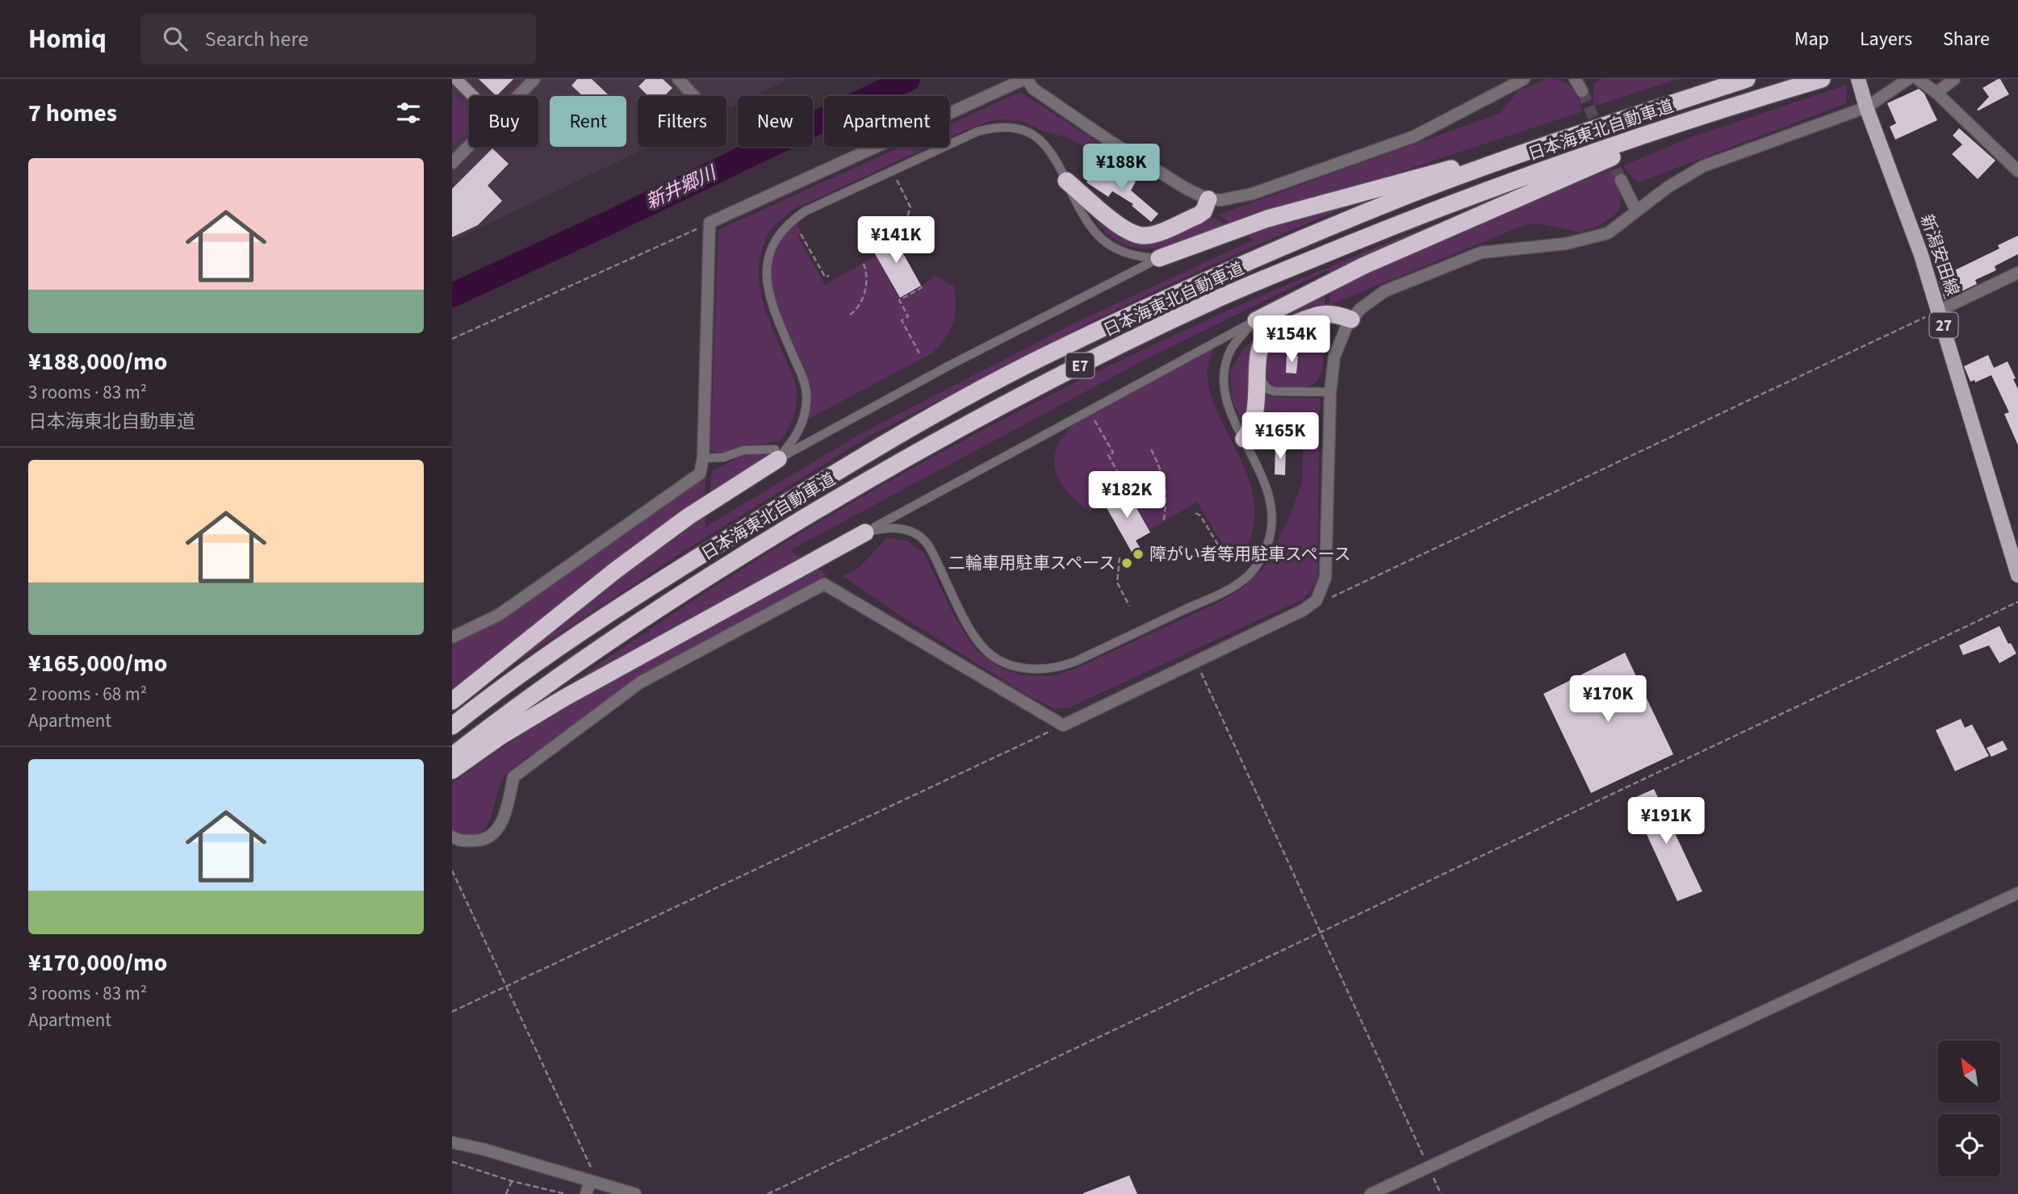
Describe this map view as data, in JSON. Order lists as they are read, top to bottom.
{
  "streets": {
    "highway": ["日本海東北自動車道", "E7"],
    "main road": ["新潟安田線", "27"]
  },
  "water": ["新井郷川"],
  "places": ["障がい者等用駐車スペース", "二輪車用駐車スペース"],
  "north": "top left",
  "page": {
    "header": "Homiq",
    "search": "Search here",
    "nav": ["Map", "Layers", "Share"],
    "heading": "7 homes",
    "chip": [
      "Buy",
      "Rent",
      "Filters",
      "New",
      "Apartment"
    ],
    "price": [
      "¥188K",
      "¥141K",
      "¥154K",
      "¥165K",
      "¥182K",
      "¥170K",
      "¥191K"
    ],
    "list": [
      {
        "name": "¥188,000/mo",
        "note": "3 rooms · 83 m² · 日本海東北自動車道"
      },
      {
        "name": "¥165,000/mo",
        "note": "2 rooms · 68 m² · Apartment"
      },
      {
        "name": "¥170,000/mo",
        "note": "3 rooms · 83 m² · Apartment"
      }
    ]
  }
}
